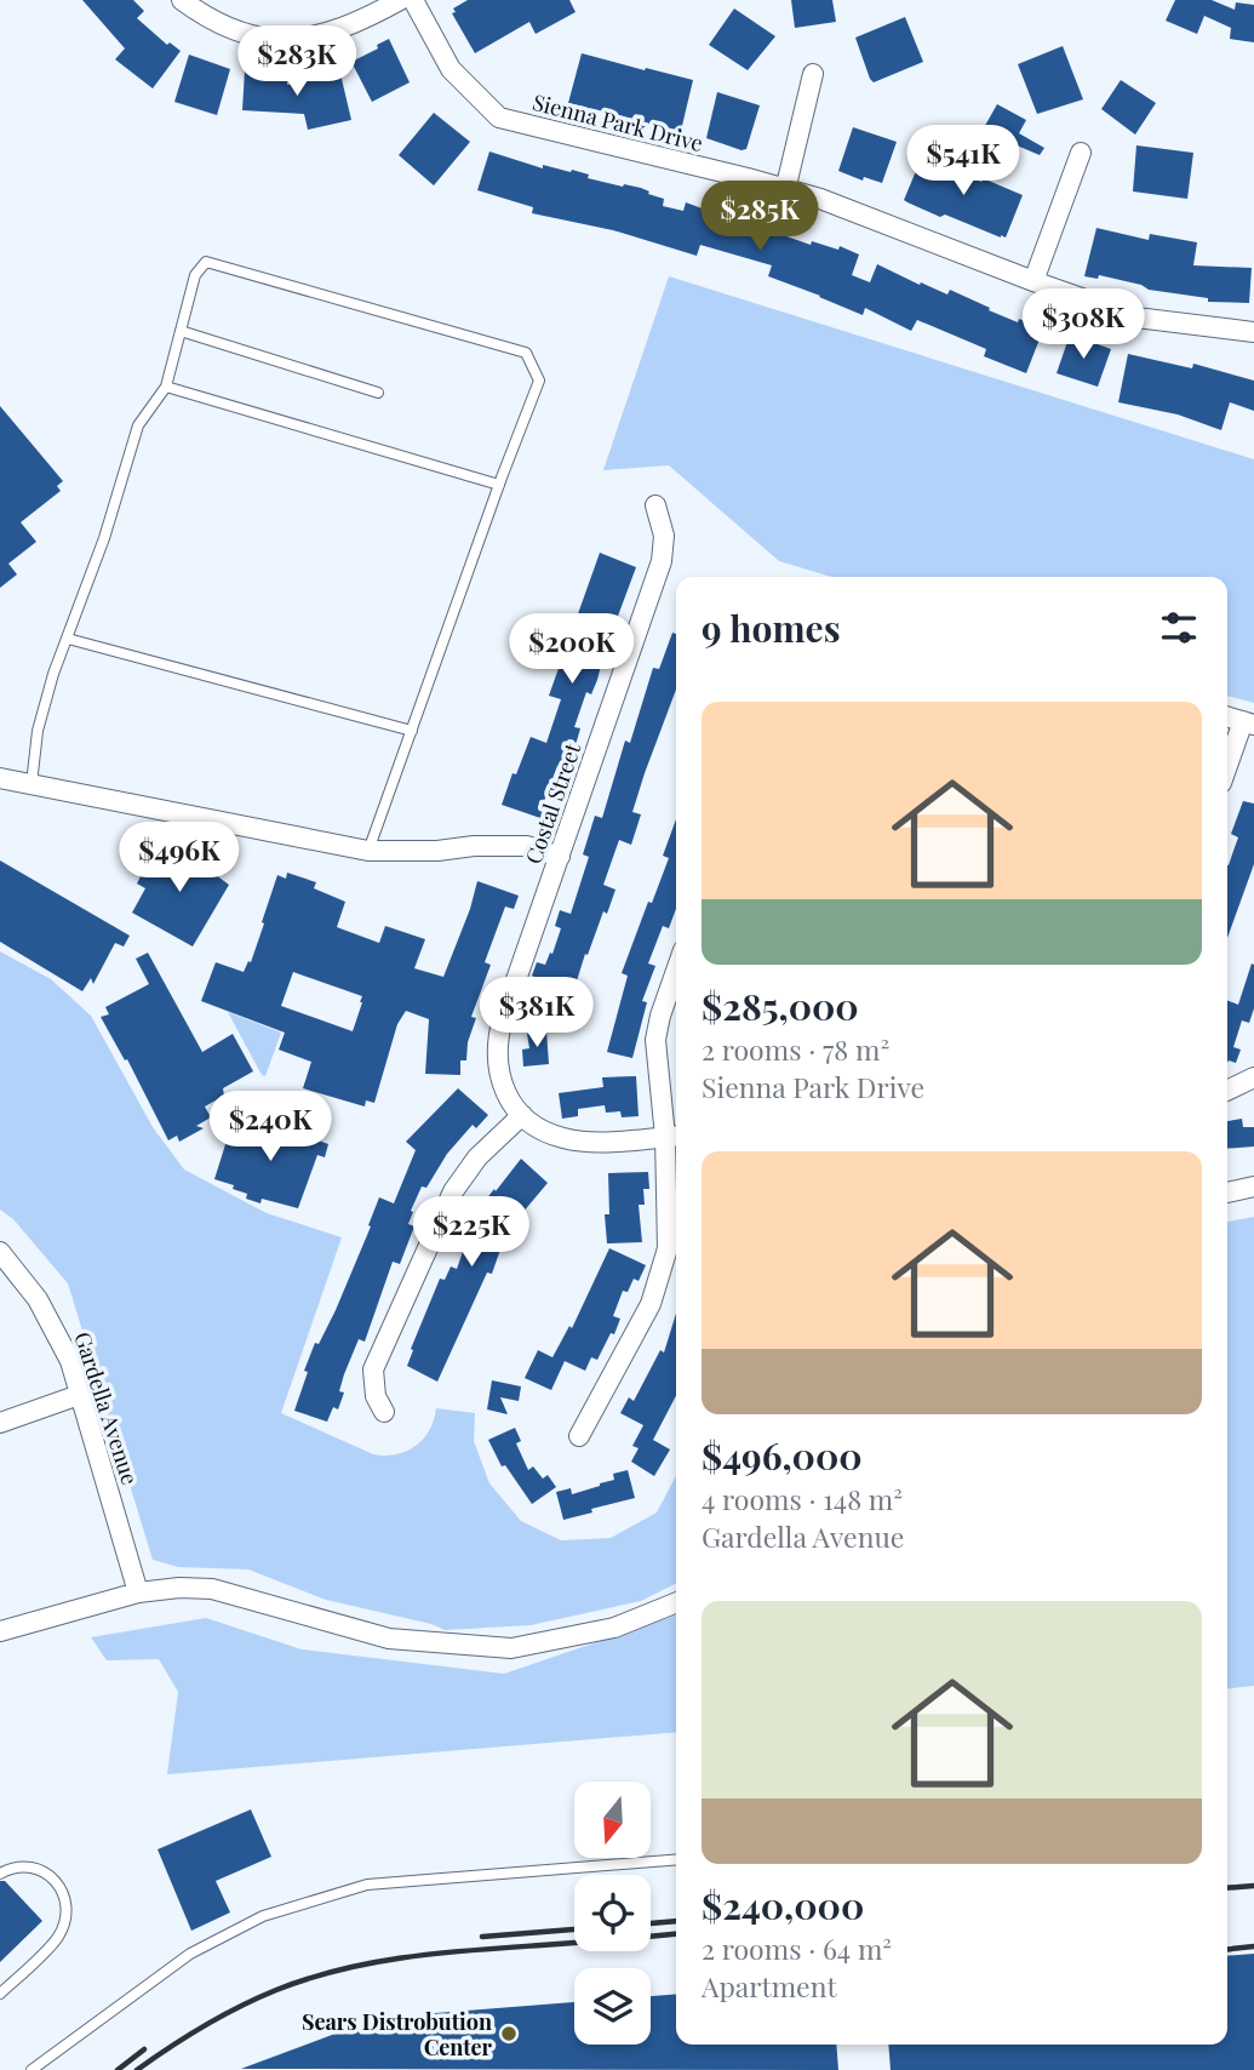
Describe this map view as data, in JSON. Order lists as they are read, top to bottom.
{
  "streets": {
    "street": ["Sienna Park Drive", "Costal Street", "Gardella Avenue"]
  },
  "places": ["Sears Distrobution Center"],
  "north": "bottom",
  "page": {
    "price": [
      "$283K",
      "$541K",
      "$285K",
      "$308K",
      "$200K",
      "$496K",
      "$381K",
      "$240K",
      "$225K"
    ],
    "heading": "9 homes",
    "list": [
      {
        "name": "$285,000",
        "note": "2 rooms · 78 m² · Sienna Park Drive"
      },
      {
        "name": "$496,000",
        "note": "4 rooms · 148 m² · Gardella Avenue"
      },
      {
        "name": "$240,000",
        "note": "2 rooms · 64 m² · Apartment"
      }
    ]
  }
}
